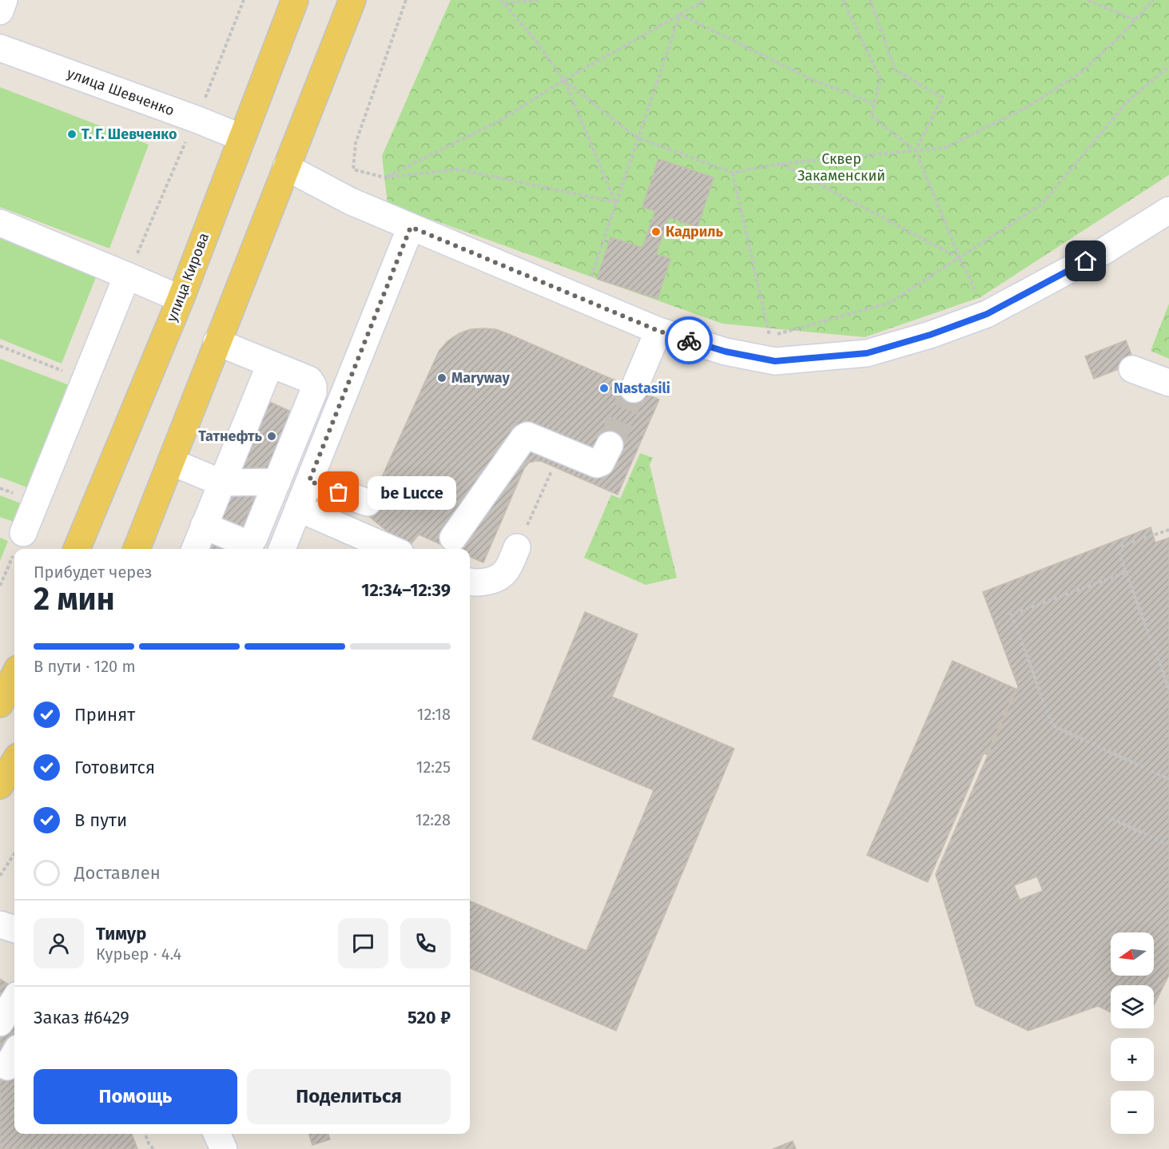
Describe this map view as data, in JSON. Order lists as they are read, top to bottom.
{
  "streets": {
    "main road": ["улица Кирова"],
    "street": ["улица Шевченко"]
  },
  "crossings": [
    ["улица Шевченко", "улица Кирова"]
  ],
  "parks": ["Сквер Закаменский"],
  "places": [
    "Т. Г. Шевченко",
    "Кадриль",
    "Maryway",
    "Nastasili",
    "Татнефть",
    "be Lucce"
  ],
  "north": "left",
  "page": {
    "bubble": "be Lucce",
    "heading": ["2 мин", "Прибудет через", "12:34–12:39"],
    "panel": [
      "Тимур",
      "Курьер · 4.4",
      "Заказ #6429",
      "520 ₽"
    ],
    "bar": "В пути · 120 m",
    "list": [
      ["Принят", "12:18"],
      ["Готовится", "12:25"],
      ["В пути", "12:28"],
      "Доставлен"
    ],
    "map_buttons": ["+", "−"],
    "buttons": ["Помощь", "Поделиться"]
  }
}
